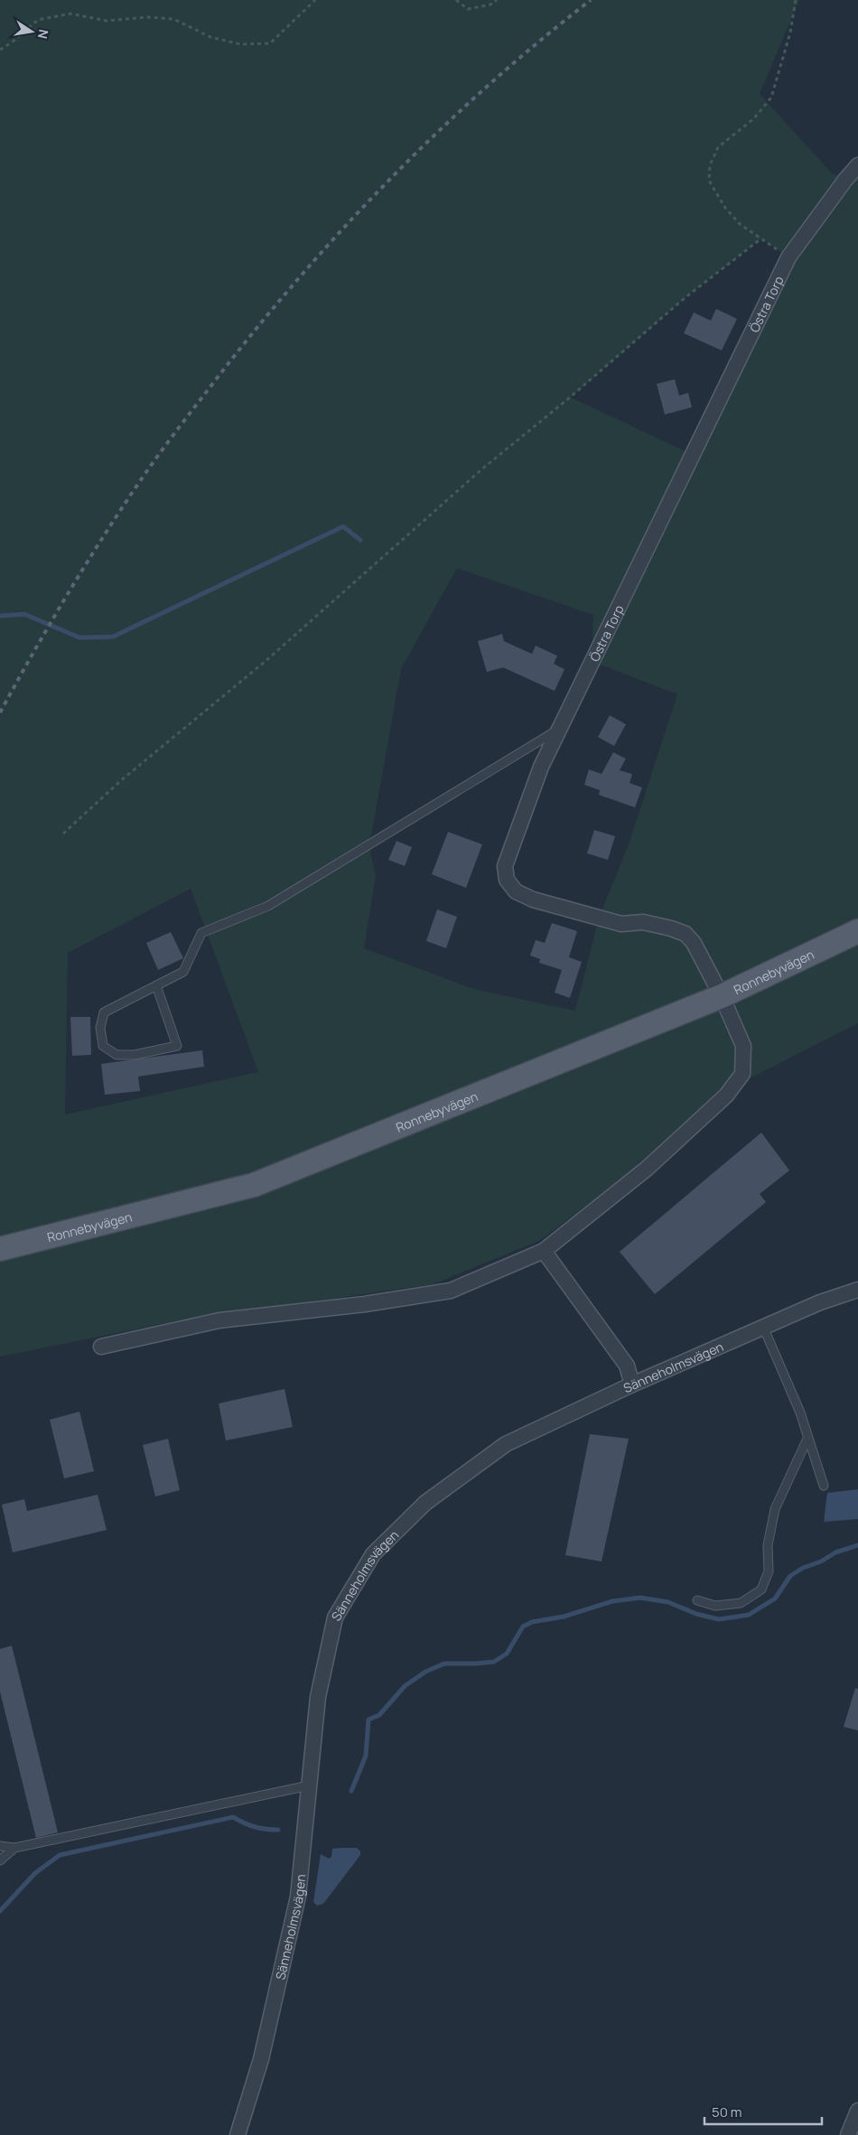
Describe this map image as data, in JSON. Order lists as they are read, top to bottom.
{
  "streets": {
    "main road": ["Ronnebyvägen"],
    "street": ["Östra Torp", "Sänneholmsvägen"]
  },
  "crossings": [
    ["Östra Torp", "Ronnebyvägen"]
  ],
  "scale_bar": "50 m",
  "north": "right"
}
